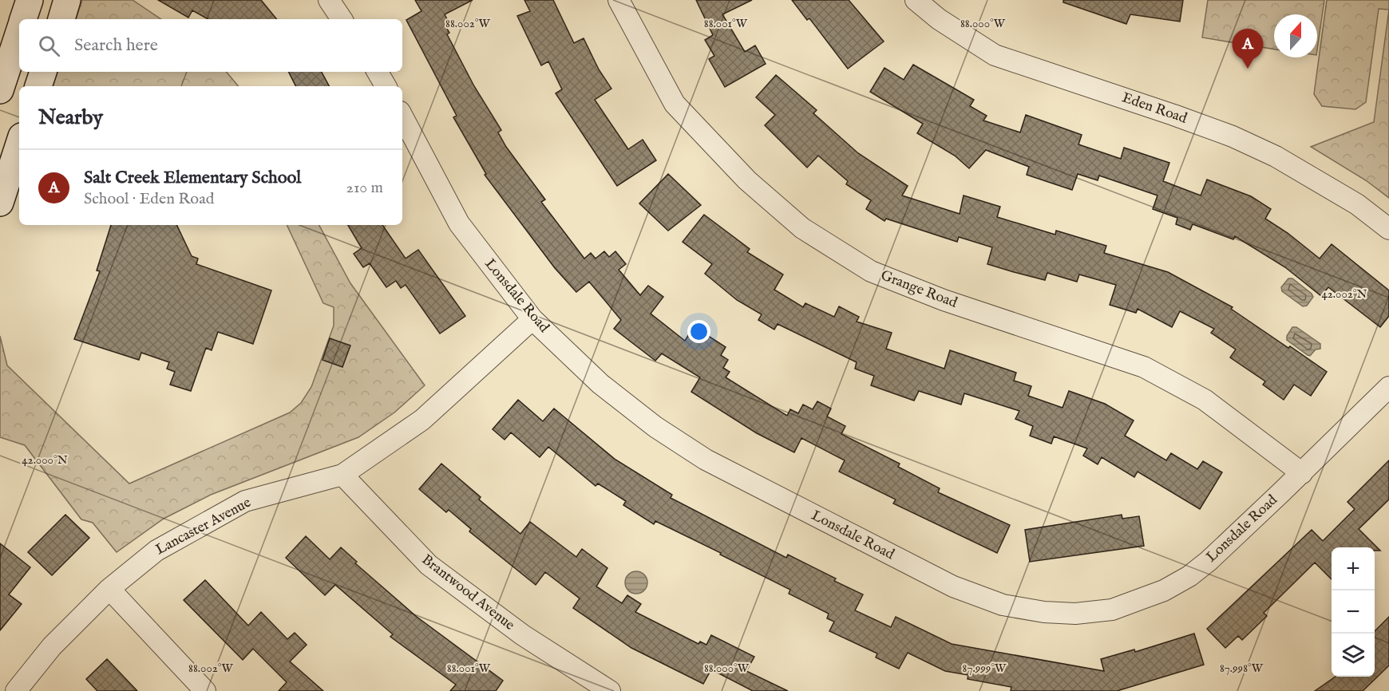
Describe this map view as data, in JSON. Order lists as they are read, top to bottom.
{
  "streets": {
    "street": [
      "Eden Road",
      "Grange Road",
      "Lonsdale Road",
      "Lancaster Avenue",
      "Brantwood Avenue"
    ]
  },
  "crossings": [
    ["Grange Road", "Lonsdale Road"],
    ["Lonsdale Road", "Lancaster Avenue"],
    ["Lancaster Avenue", "Brantwood Avenue"]
  ],
  "north": "top",
  "page": {
    "search": "Search here",
    "pins": "A",
    "heading": "Nearby",
    "list": [
      {
        "mark": "A",
        "name": "Salt Creek Elementary School",
        "note": "School · Eden Road",
        "value": "210 m"
      }
    ],
    "map_buttons": ["+", "−"]
  },
  "coordinates": [
    "88.002°W",
    "88.001°W",
    "88.000°W",
    "42.002°N",
    "42.000°N",
    "87.999°W",
    "87.998°W"
  ]
}
